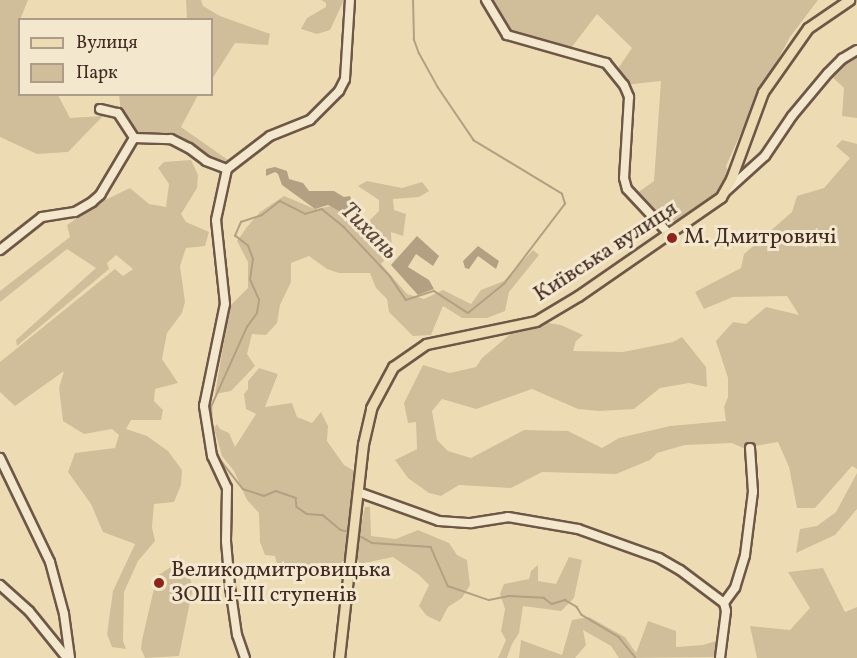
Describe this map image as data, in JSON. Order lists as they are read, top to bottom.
{
  "streets": {
    "main road": ["Київська вулиця"]
  },
  "water": ["Тихань"],
  "places": ["М. Дмитровичі", "Великодмитровицька ЗОШ І-ІІІ ступенів"],
  "legend": ["Вулиця", "Парк"]
}
